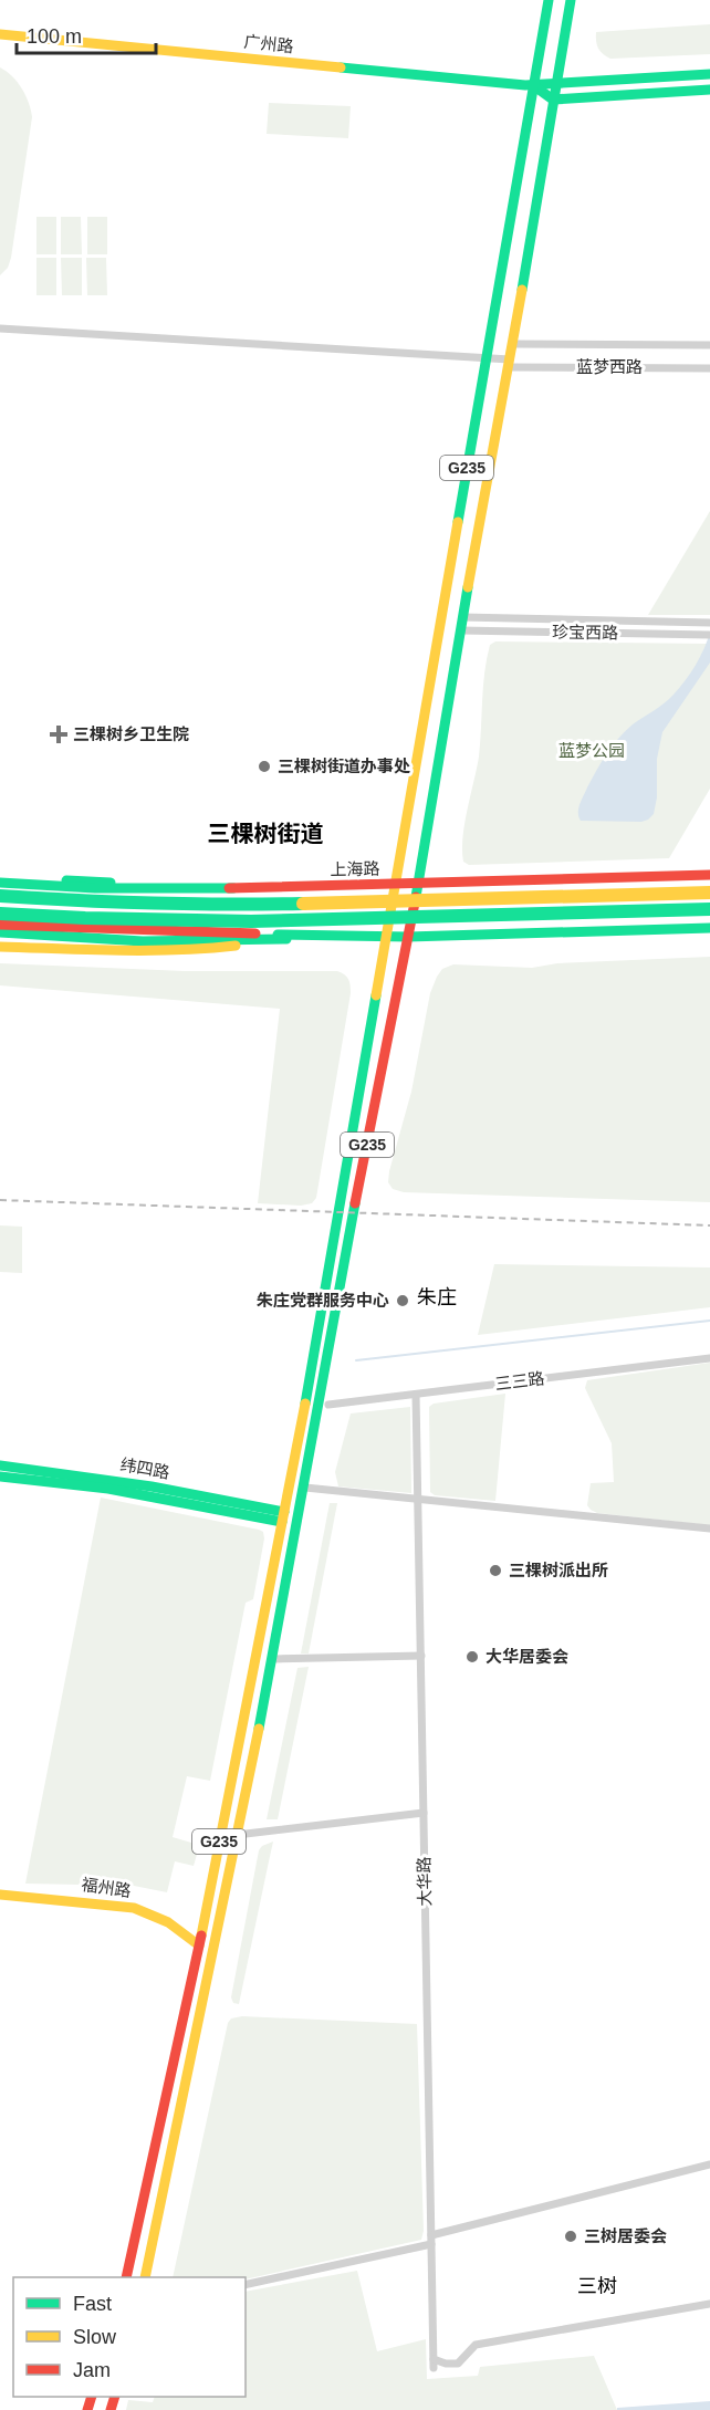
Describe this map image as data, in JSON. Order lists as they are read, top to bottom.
{
  "streets": {
    "main road": [
      "广州路",
      "G235",
      "上海路",
      "纬四路",
      "福州路"
    ],
    "street": [
      "蓝梦西路",
      "珍宝西路",
      "三三路",
      "大华路"
    ]
  },
  "crossings": [
    ["广州路", "G235"],
    ["蓝梦西路", "G235"],
    ["G235", "珍宝西路"],
    ["G235", "上海路"],
    ["G235", "纬四路"],
    ["G235", "福州路"],
    ["三三路", "大华路"]
  ],
  "districts": ["三棵树街道", "朱庄", "三树"],
  "parks": ["蓝梦公园"],
  "places": {
    "health": ["三棵树乡卫生院"],
    "other": [
      "三棵树街道办事处",
      "朱庄党群服务中心",
      "三棵树派出所",
      "大华居委会",
      "三树居委会"
    ]
  },
  "legend": ["Fast", "Slow", "Jam"],
  "scale_bar": "100 m"
}
